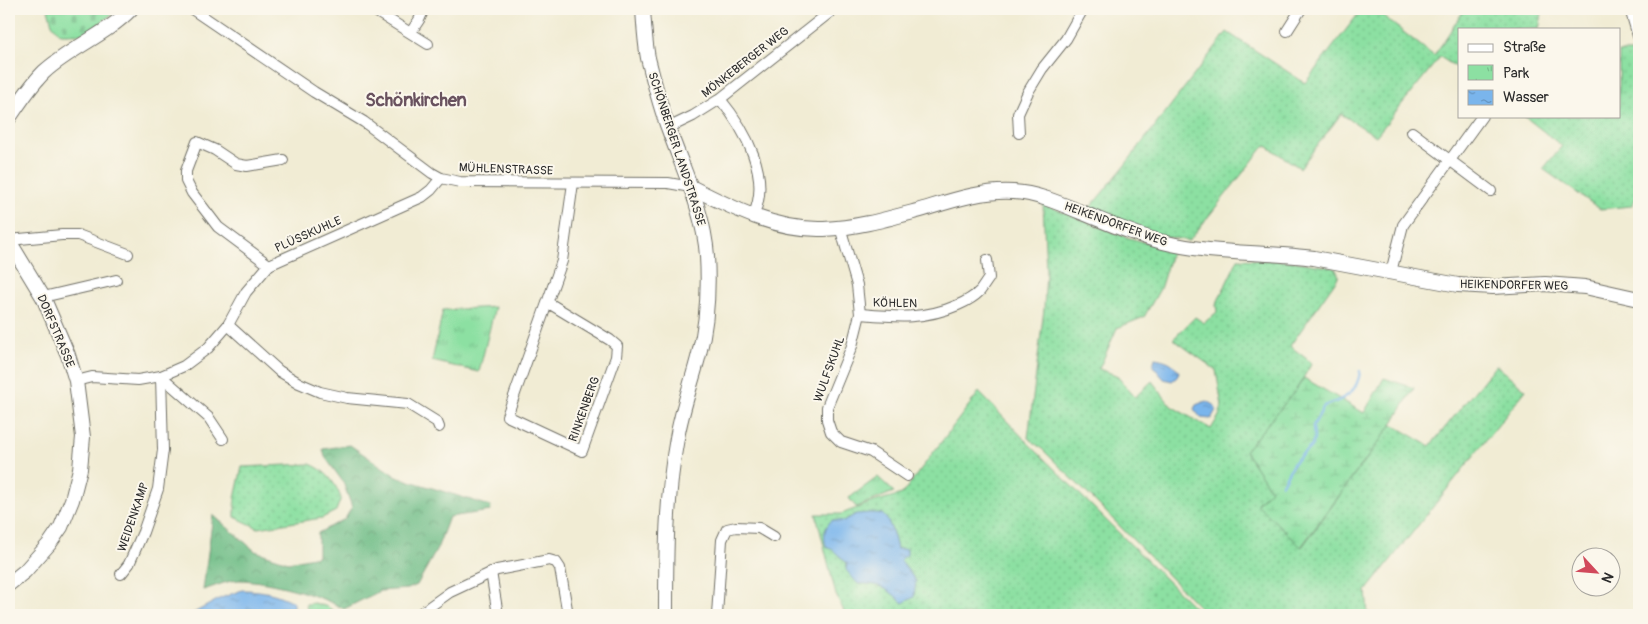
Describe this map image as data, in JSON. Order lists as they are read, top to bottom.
{
  "streets": {
    "street": [
      "MÖNKEBERGER WEG",
      "SCHÖNBERGER LANDSTRASSE",
      "MÜHLENSTRASSE",
      "HEIKENDORFER WEG",
      "PLÜSSKUHLE",
      "KÖHLEN",
      "DORFSTRASSE",
      "WULFSKUHL",
      "RINKENBERG",
      "WEIDENKAMP"
    ]
  },
  "crossings": [
    ["MÖNKEBERGER WEG", "SCHÖNBERGER LANDSTRASSE"],
    ["SCHÖNBERGER LANDSTRASSE", "MÜHLENSTRASSE"],
    ["SCHÖNBERGER LANDSTRASSE", "HEIKENDORFER WEG"],
    ["MÜHLENSTRASSE", "HEIKENDORFER WEG"],
    ["MÜHLENSTRASSE", "PLÜSSKUHLE"],
    ["MÜHLENSTRASSE", "RINKENBERG"],
    ["HEIKENDORFER WEG", "WULFSKUHL"],
    ["PLÜSSKUHLE", "DORFSTRASSE"],
    ["PLÜSSKUHLE", "WEIDENKAMP"],
    ["KÖHLEN", "WULFSKUHL"]
  ],
  "districts": ["Schönkirchen"],
  "legend": ["Straße", "Park", "Wasser"],
  "north": "bottom right"
}
